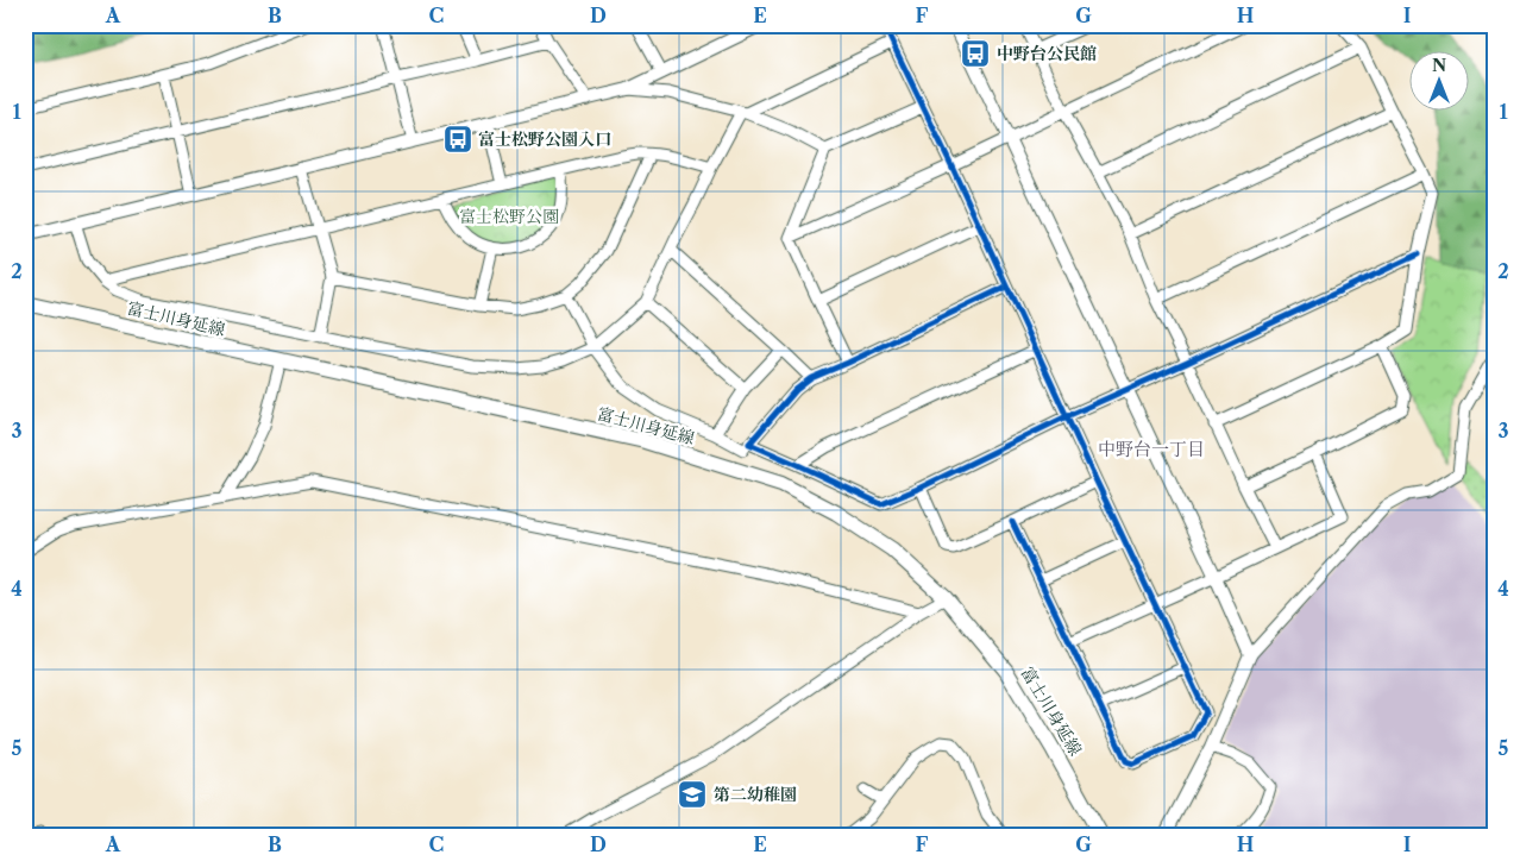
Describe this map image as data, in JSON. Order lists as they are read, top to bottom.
{
  "streets": {
    "main road": ["富士川身延線"]
  },
  "districts": ["中野台一丁目"],
  "parks": ["富士松野公園"],
  "places": {
    "bus stop": ["中野台公民館", "富士松野公園入口"],
    "school or university": ["第二幼稚園"]
  },
  "north": "top",
  "grid": {
    "columns": [
      "A",
      "B",
      "C",
      "D",
      "E",
      "F",
      "G",
      "H",
      "I"
    ],
    "rows": [
      "1",
      "2",
      "3",
      "4",
      "5"
    ]
  }
}
